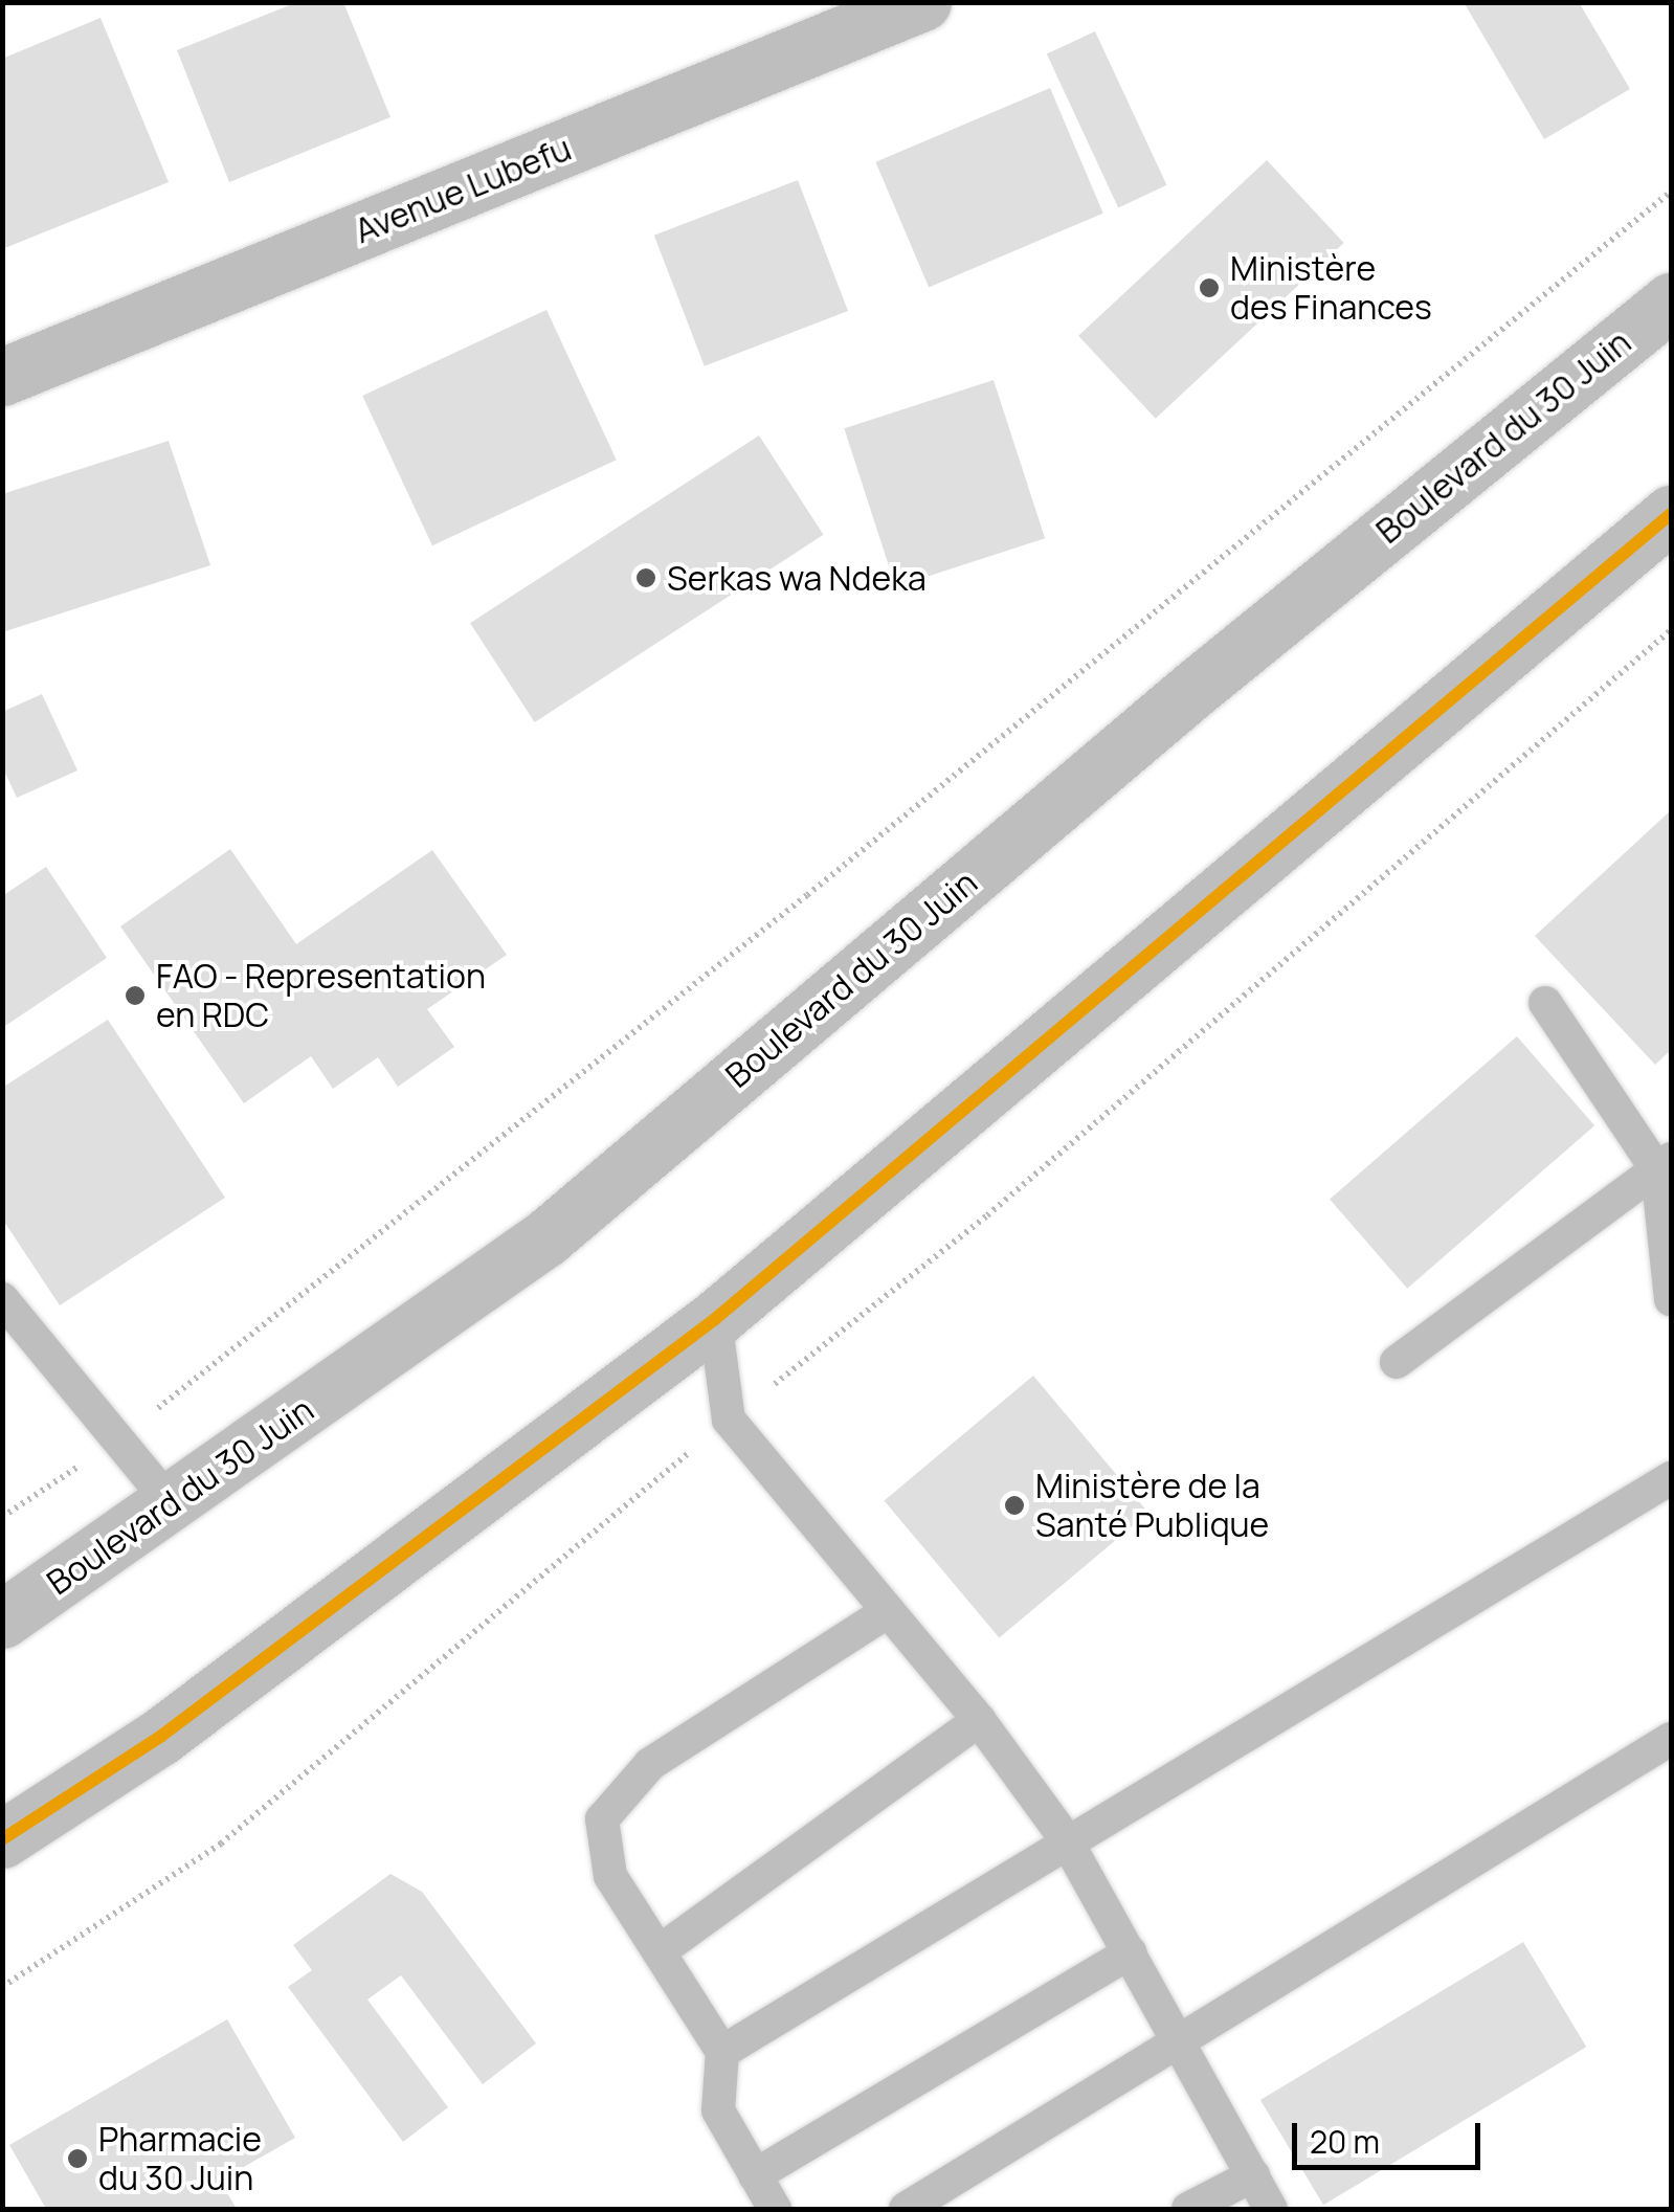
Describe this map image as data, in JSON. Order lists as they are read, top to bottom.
{
  "streets": {
    "main road": ["Avenue Lubefu", "Boulevard du 30 Juin"]
  },
  "places": [
    "Ministère des Finances",
    "Serkas wa Ndeka",
    "FAO - Representation en RDC",
    "Ministère de la Santé Publique",
    "Pharmacie du 30 Juin"
  ],
  "scale_bar": "20 m"
}
